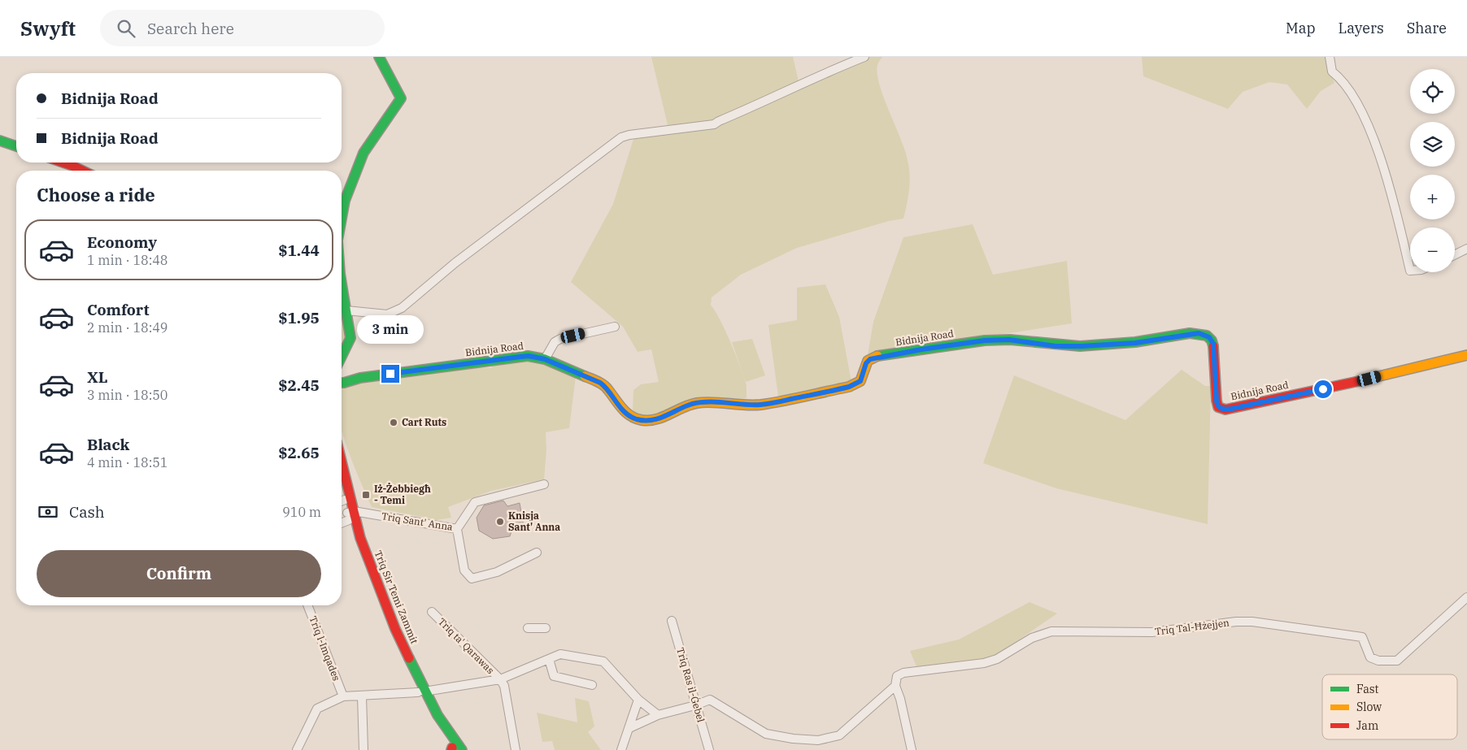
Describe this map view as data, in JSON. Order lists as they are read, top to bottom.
{
  "streets": {
    "street": [
      "Bidnija Road",
      "Triq Sant' Anna",
      "Triq Sir Temi Zammit",
      "Triq Tal-Ħżejjen",
      "Triq ta' Qarawas",
      "Triq l-Imqades",
      "Triq Ras il-Ġebel"
    ]
  },
  "crossings": [
    ["Triq Sant' Anna", "Triq Sir Temi Zammit"]
  ],
  "places": {
    "other": ["Cart Ruts", "Knisja Sant' Anna"],
    "transit": ["Iż-Żebbiegħ - Temi"]
  },
  "legend": ["Fast", "Slow", "Jam"],
  "page": {
    "header": "Swyft",
    "search": "Search here",
    "nav": ["Map", "Layers", "Share"],
    "map_buttons": ["+", "−"],
    "banner": ["Bidnija Road", "Bidnija Road"],
    "heading": "Choose a ride",
    "list": [
      {
        "name": "Economy",
        "note": "1 min · 18:48",
        "value": "$1.44"
      },
      {
        "name": "Comfort",
        "note": "2 min · 18:49",
        "value": "$1.95"
      },
      {
        "name": "XL",
        "note": "3 min · 18:50",
        "value": "$2.45"
      },
      {
        "name": "Black",
        "note": "4 min · 18:51",
        "value": "$2.65"
      }
    ],
    "bubble": "3 min",
    "pay": ["Cash", "910 m"],
    "buttons": "Confirm"
  }
}
